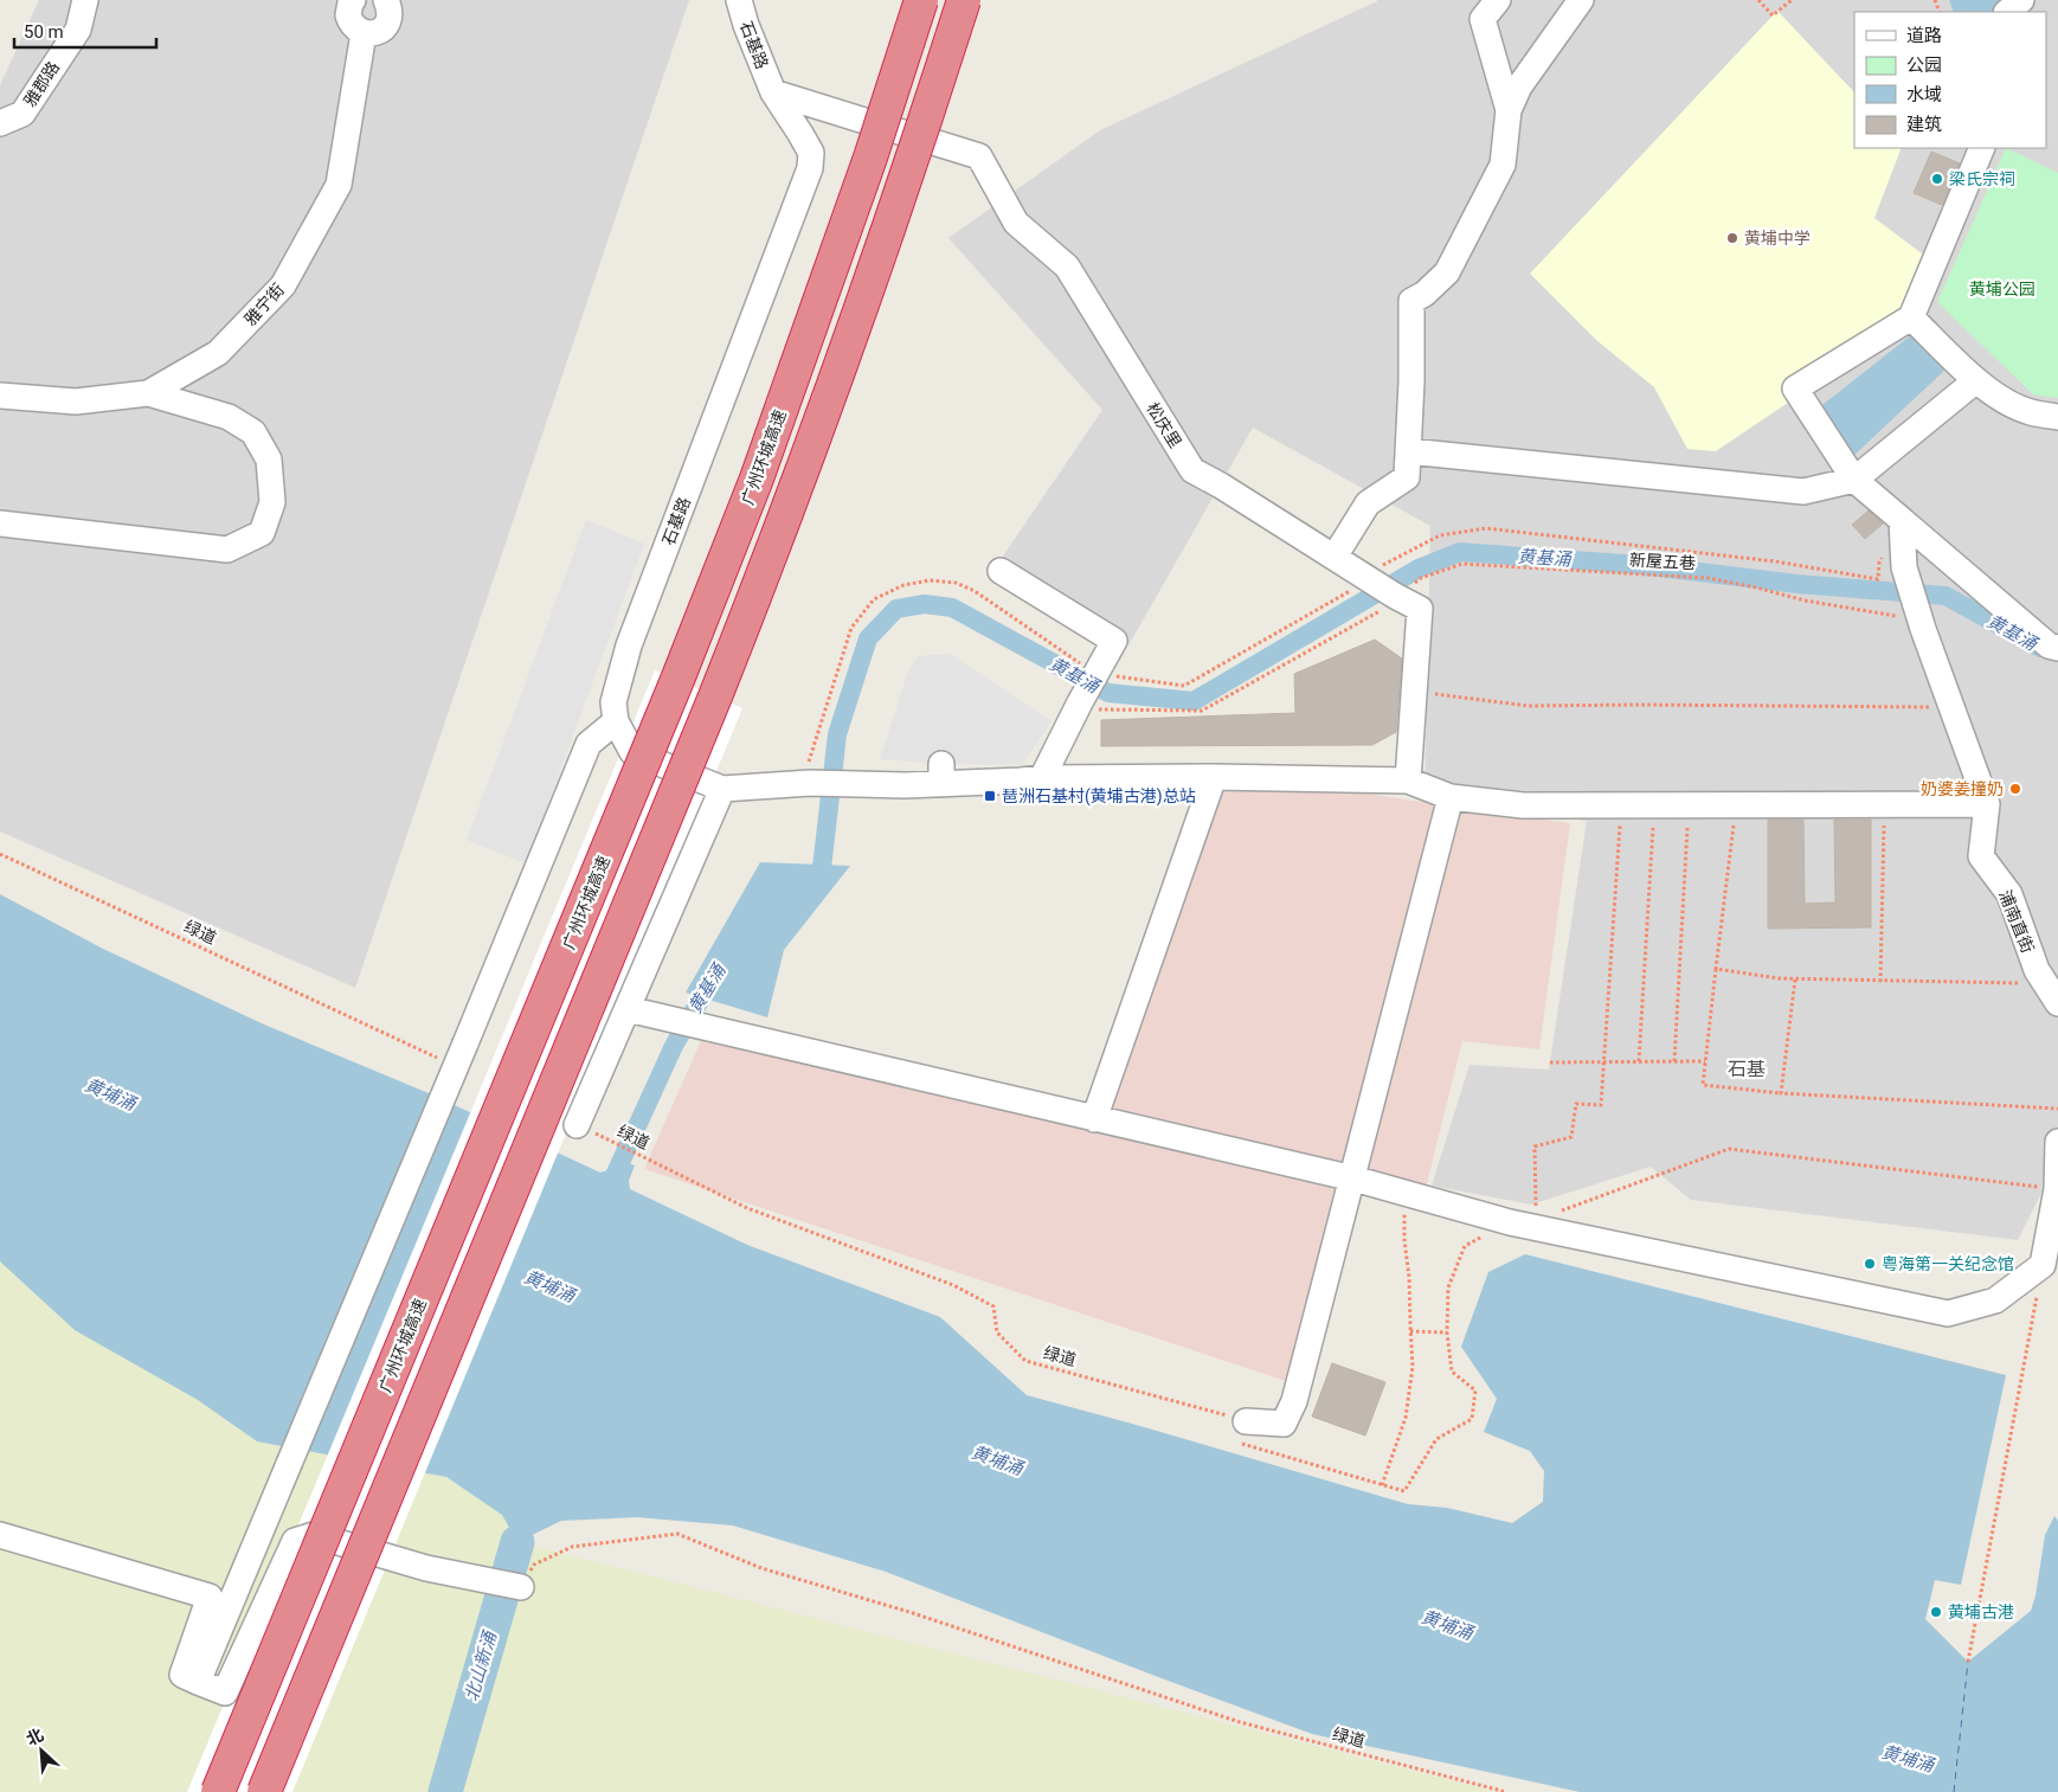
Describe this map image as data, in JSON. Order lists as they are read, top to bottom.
{
  "streets": {
    "highway": ["广州环城高速"],
    "street": [
      "石基路",
      "雅郡路",
      "雅宁街",
      "松庆里",
      "浦南直街"
    ],
    "path": ["新屋五巷", "绿道"]
  },
  "crossings": [
    ["石基路", "松庆里"],
    ["松庆里", "新屋五巷"]
  ],
  "districts": ["石基"],
  "water": ["黄基涌", "黄埔涌", "北山新涌"],
  "parks": ["黄埔公园"],
  "places": {
    "other": [
      "梁氏宗祠",
      "黄埔中学",
      "奶婆姜撞奶",
      "粤海第一关纪念馆",
      "黄埔古港"
    ],
    "transit": ["琶洲石基村(黄埔古港)总站"]
  },
  "legend": [
    "道路",
    "公园",
    "水域",
    "建筑"
  ],
  "scale_bar": "50 m",
  "north": "top left"
}
